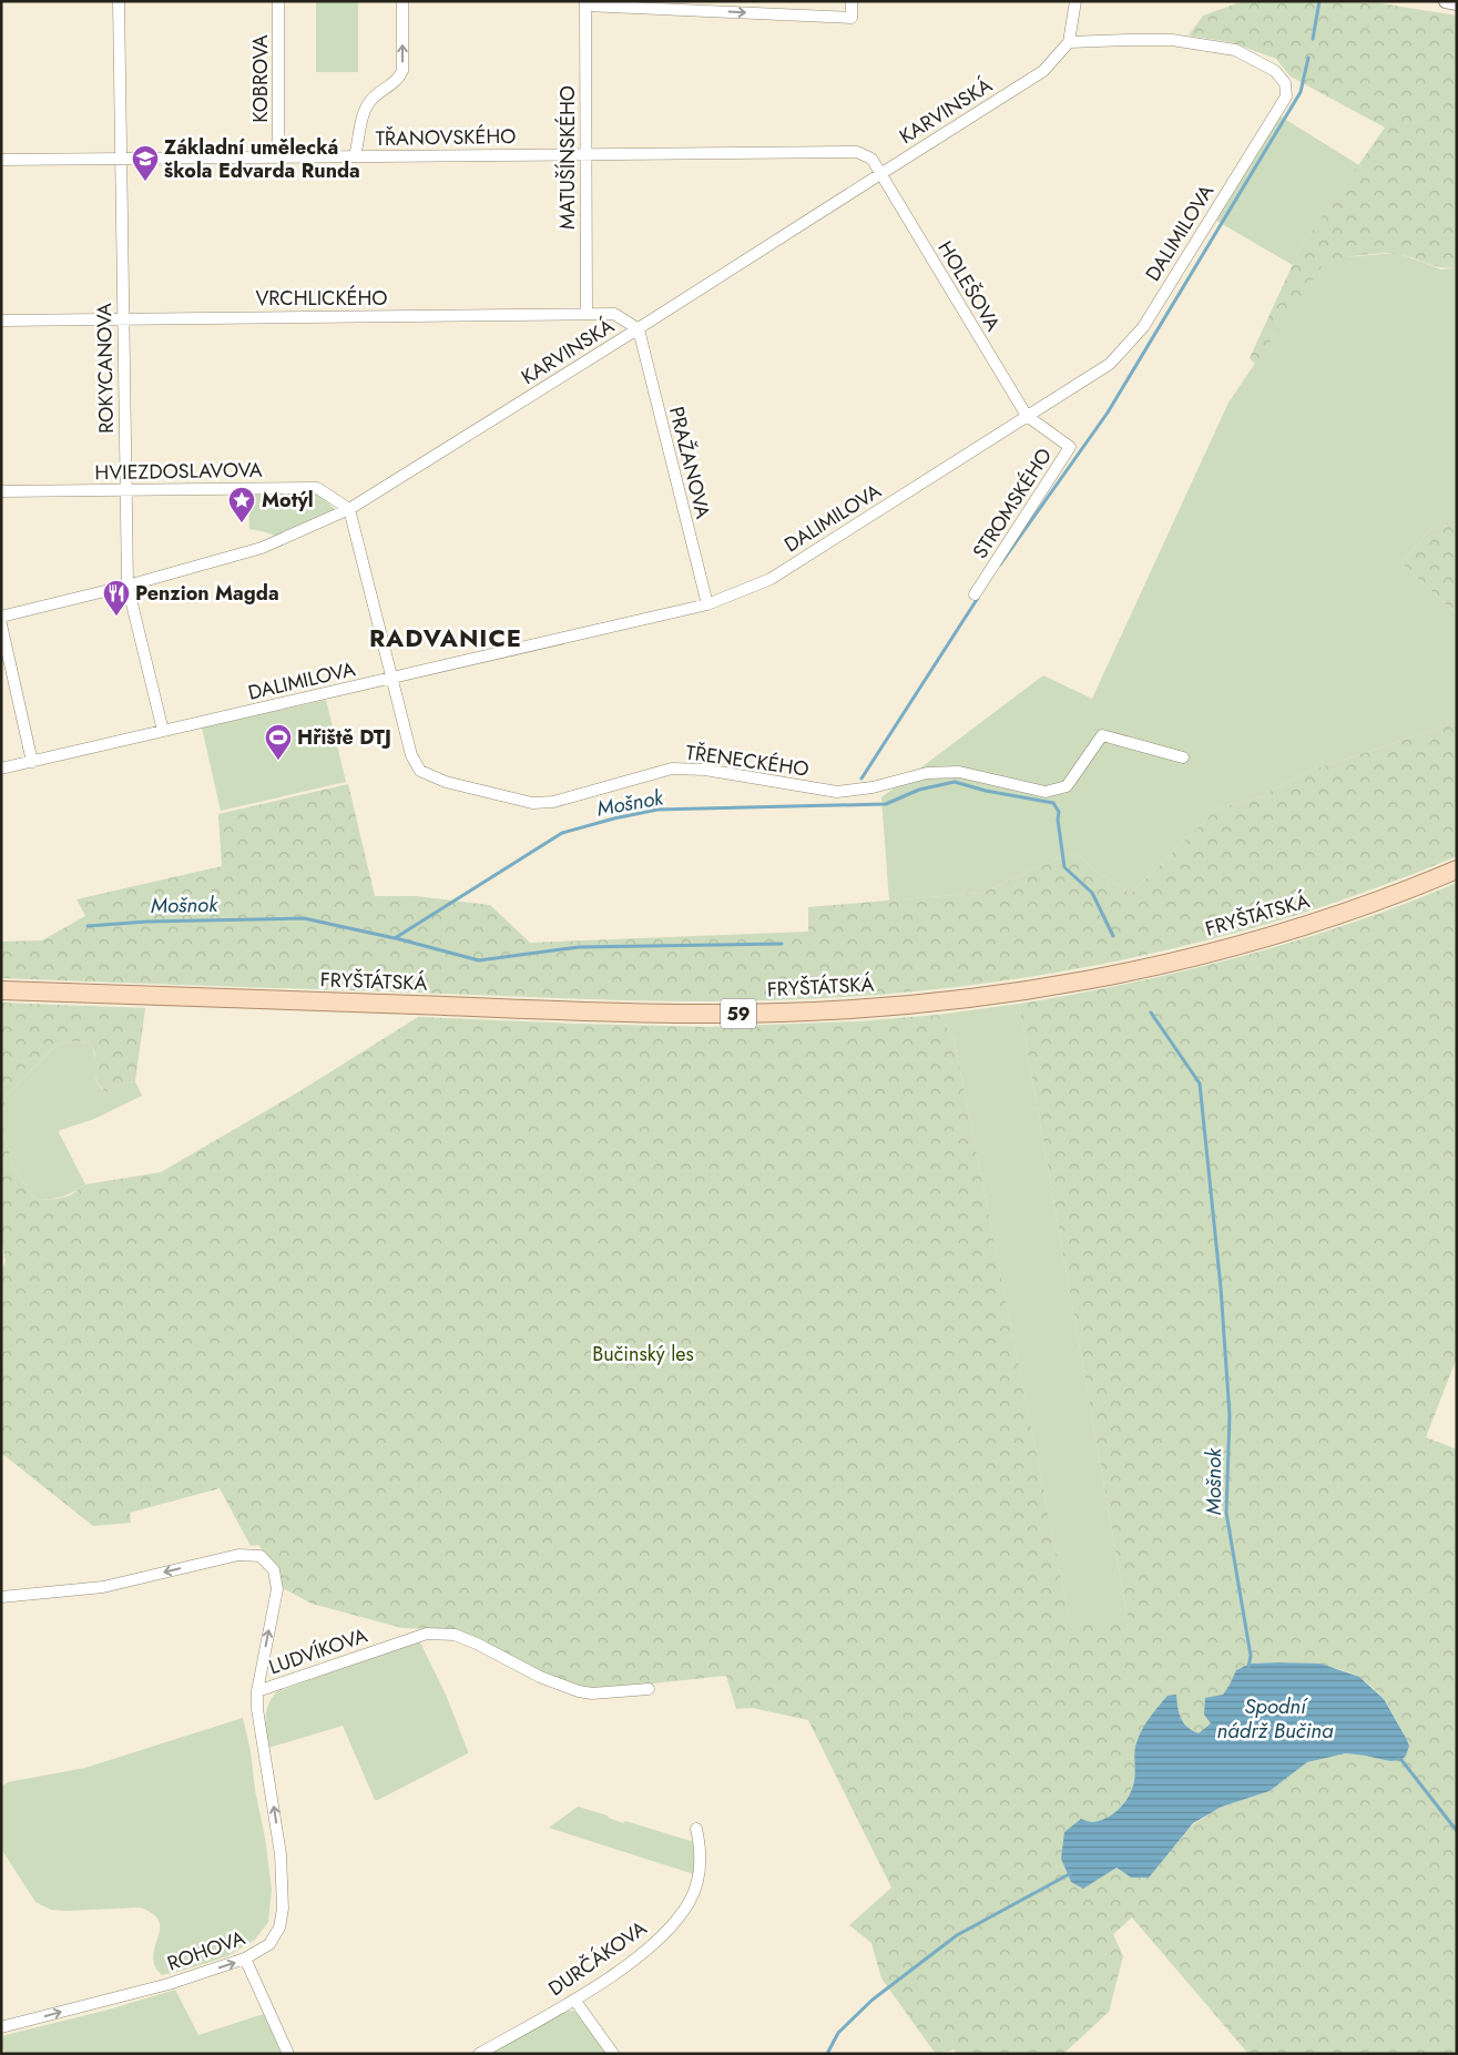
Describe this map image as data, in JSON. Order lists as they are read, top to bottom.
{
  "streets": {
    "main road": ["FRYŠTÁTSKÁ", "59"],
    "street": [
      "KOBROVA",
      "KARVINSKÁ",
      "TŘANOVSKÉHO",
      "MATUŠÍNSKÉHO",
      "DALIMILOVA",
      "HOLEŠOVA",
      "VRCHLICKÉHO",
      "ROKYCANOVA",
      "PRAŽANOVA",
      "HVIEZDOSLAVOVA",
      "STROMSKÉHO",
      "TŘENECKÉHO",
      "LUDVÍKOVA",
      "ROHOVA",
      "DURČÁKOVA"
    ]
  },
  "crossings": [
    ["KOBROVA", "TŘANOVSKÉHO"],
    ["KARVINSKÁ", "TŘANOVSKÉHO"],
    ["KARVINSKÁ", "DALIMILOVA"],
    ["KARVINSKÁ", "HOLEŠOVA"],
    ["KARVINSKÁ", "VRCHLICKÉHO"],
    ["KARVINSKÁ", "ROKYCANOVA"],
    ["KARVINSKÁ", "PRAŽANOVA"],
    ["KARVINSKÁ", "HVIEZDOSLAVOVA"],
    ["KARVINSKÁ", "TŘENECKÉHO"],
    ["TŘANOVSKÉHO", "MATUŠÍNSKÉHO"],
    ["TŘANOVSKÉHO", "HOLEŠOVA"],
    ["TŘANOVSKÉHO", "ROKYCANOVA"],
    ["MATUŠÍNSKÉHO", "VRCHLICKÉHO"],
    ["DALIMILOVA", "HOLEŠOVA"],
    ["DALIMILOVA", "ROKYCANOVA"],
    ["DALIMILOVA", "PRAŽANOVA"],
    ["DALIMILOVA", "STROMSKÉHO"],
    ["DALIMILOVA", "TŘENECKÉHO"],
    ["HOLEŠOVA", "STROMSKÉHO"],
    ["VRCHLICKÉHO", "ROKYCANOVA"],
    ["VRCHLICKÉHO", "PRAŽANOVA"],
    ["ROKYCANOVA", "HVIEZDOSLAVOVA"],
    ["HVIEZDOSLAVOVA", "TŘENECKÉHO"],
    ["LUDVÍKOVA", "ROHOVA"]
  ],
  "districts": ["RADVANICE"],
  "water": ["Mošnok", "Spodní nádrž Bučina"],
  "parks": ["Bučinský les"],
  "places": {
    "school or university": ["Základní umělecká škola Edvarda Runda"],
    "place": ["Motýl"],
    "restaurant": ["Penzion Magda"],
    "sports": ["Hřiště DTJ"]
  }
}
